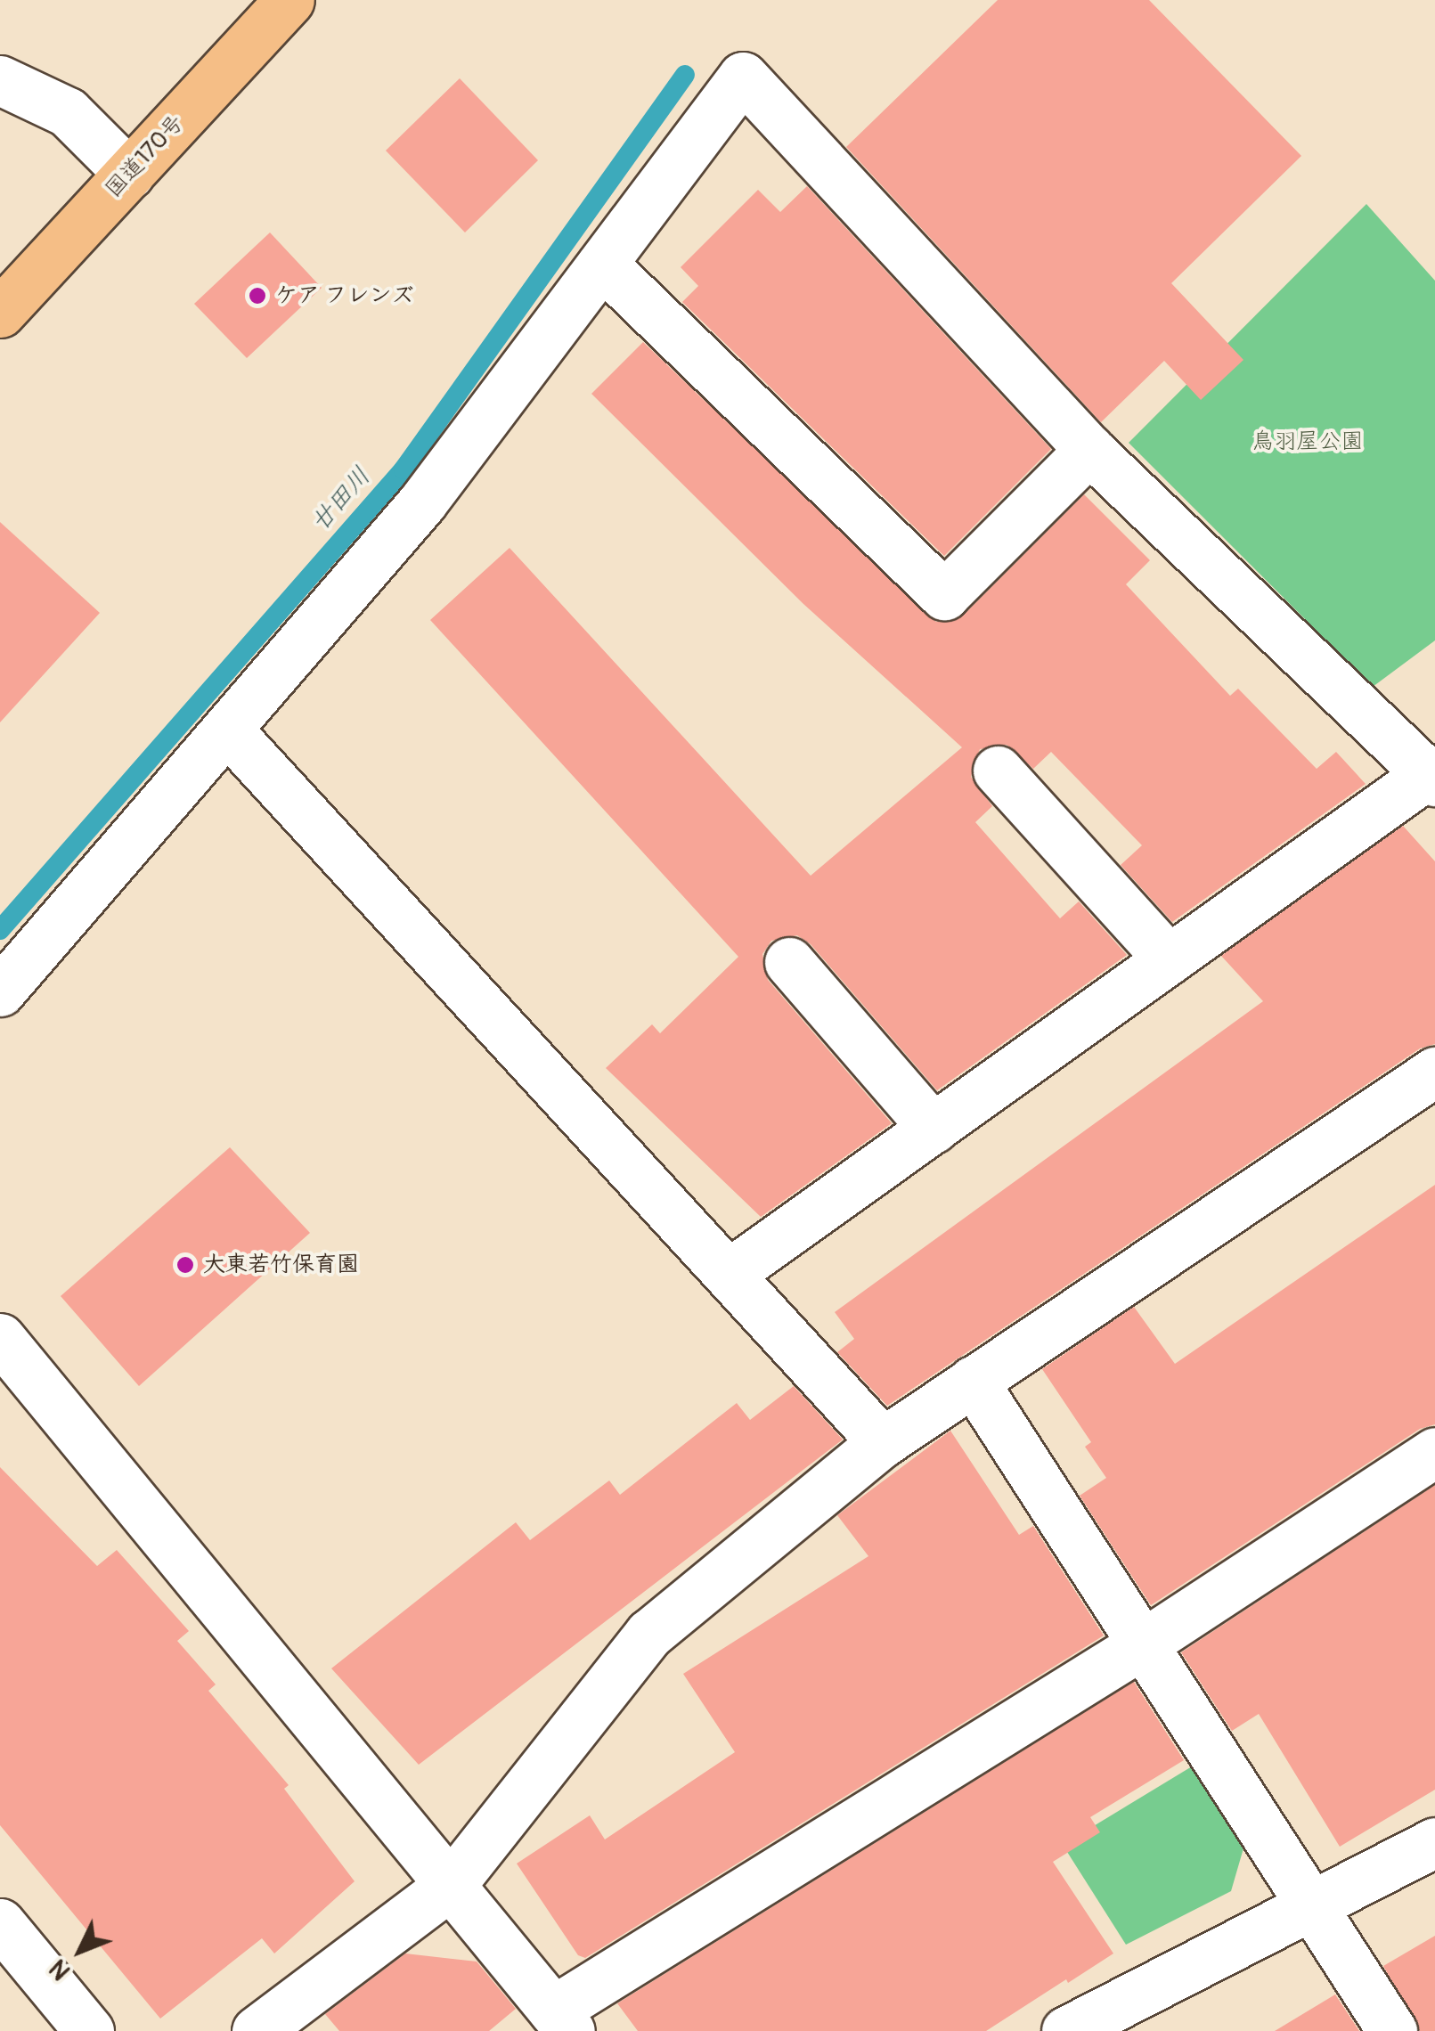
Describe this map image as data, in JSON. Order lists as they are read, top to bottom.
{
  "streets": {
    "highway": ["国道170号"]
  },
  "water": ["廿田川"],
  "parks": ["鳥羽屋公園"],
  "places": ["ケア フレンズ", "大東若竹保育園"],
  "north": "bottom left"
}
